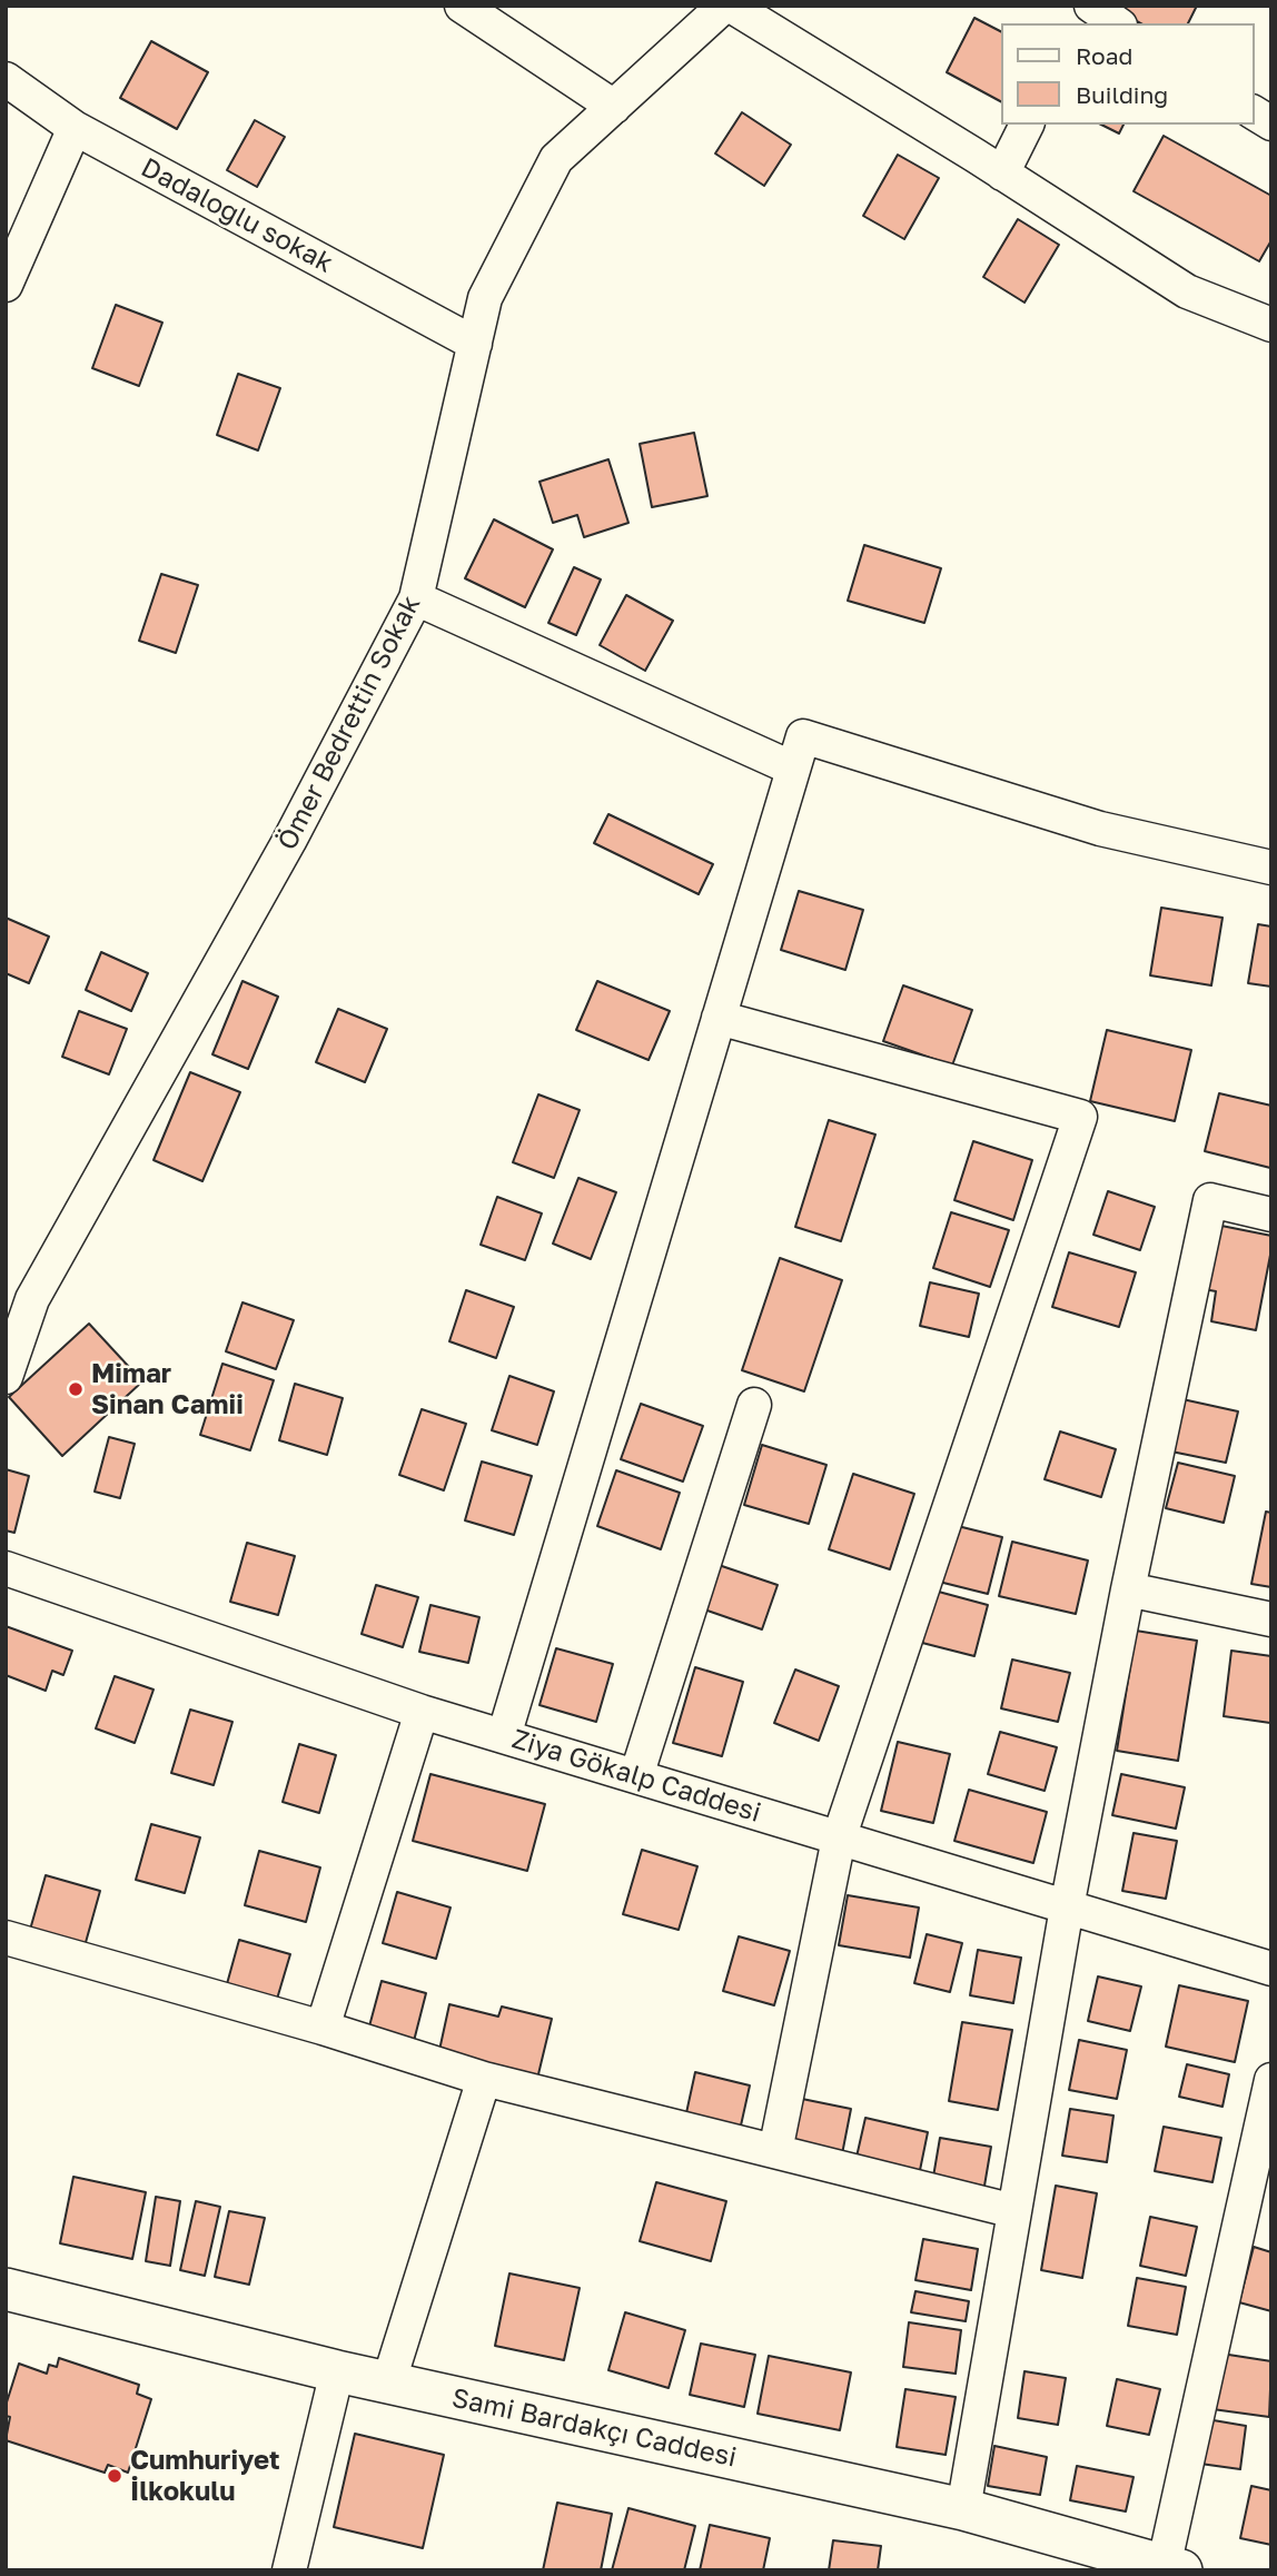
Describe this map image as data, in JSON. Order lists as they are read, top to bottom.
{
  "streets": {
    "street": [
      "Dadaloğlu sokak",
      "Ömer Bedrettin Sokak",
      "Ziya Gökalp Caddesi",
      "Sami Bardakçı Caddesi"
    ]
  },
  "crossings": [
    ["Dadaloğlu sokak", "Ömer Bedrettin Sokak"]
  ],
  "places": ["Mimar Sinan Camii", "Cumhuriyet İlkokulu"],
  "legend": ["Road", "Building"]
}
